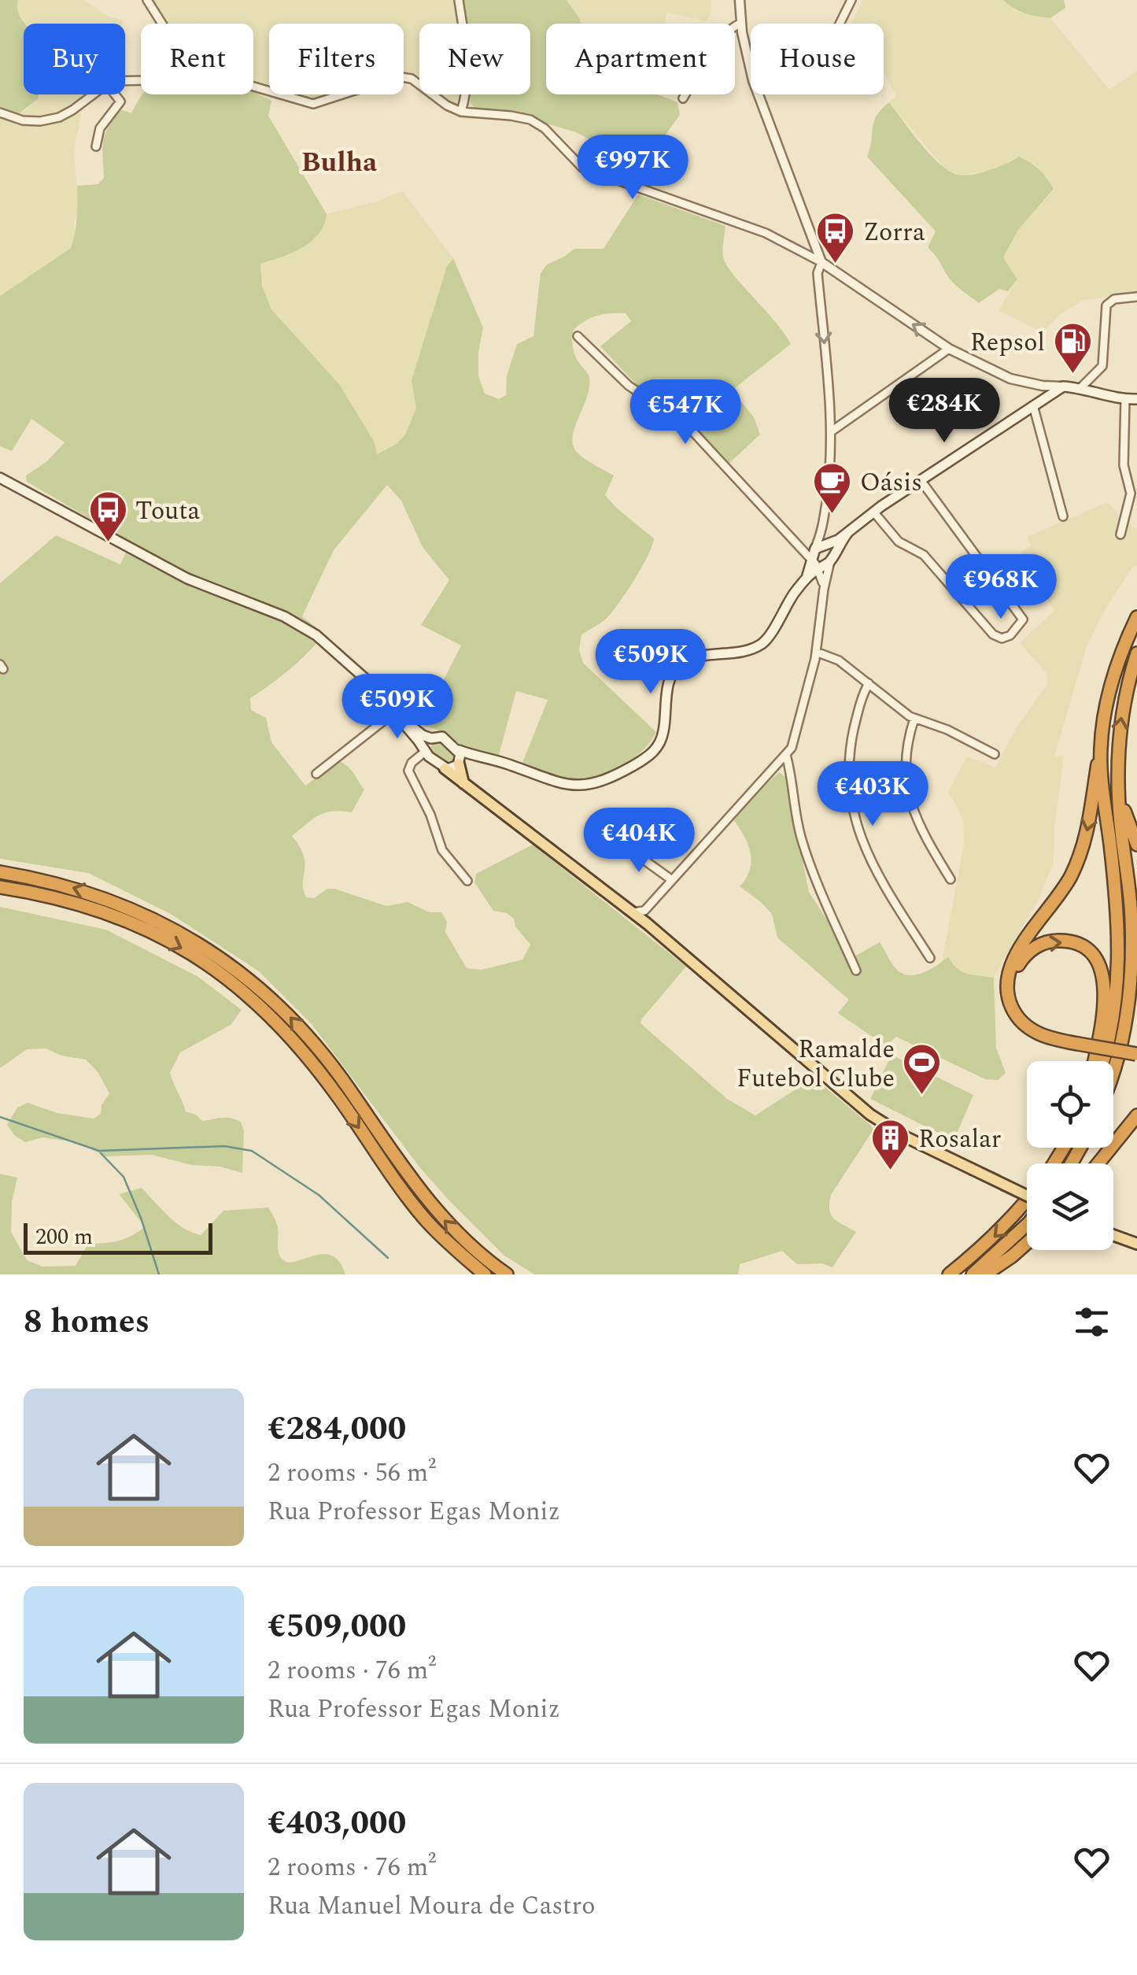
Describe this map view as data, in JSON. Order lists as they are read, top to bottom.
{
  "districts": ["Bulha"],
  "places": {
    "bus stop": ["Zorra", "Touta"],
    "fuel station": ["Repsol"],
    "cafe": ["Oásis"],
    "sports": ["Ramalde Futebol Clube"],
    "building": ["Rosalar"]
  },
  "scale_bar": "200 m",
  "page": {
    "chip": [
      "Buy",
      "Rent",
      "Filters",
      "New",
      "Apartment",
      "House"
    ],
    "price": [
      "€997K",
      "€284K",
      "€547K",
      "€968K",
      "€509K",
      "€509K",
      "€403K",
      "€404K"
    ],
    "scale": "200 m",
    "heading": "8 homes",
    "list": [
      {
        "name": "€284,000",
        "note": "2 rooms · 56 m² · Rua Professor Egas Moniz"
      },
      {
        "name": "€509,000",
        "note": "2 rooms · 76 m² · Rua Professor Egas Moniz"
      },
      {
        "name": "€403,000",
        "note": "2 rooms · 76 m² · Rua Manuel Moura de Castro"
      }
    ]
  }
}
